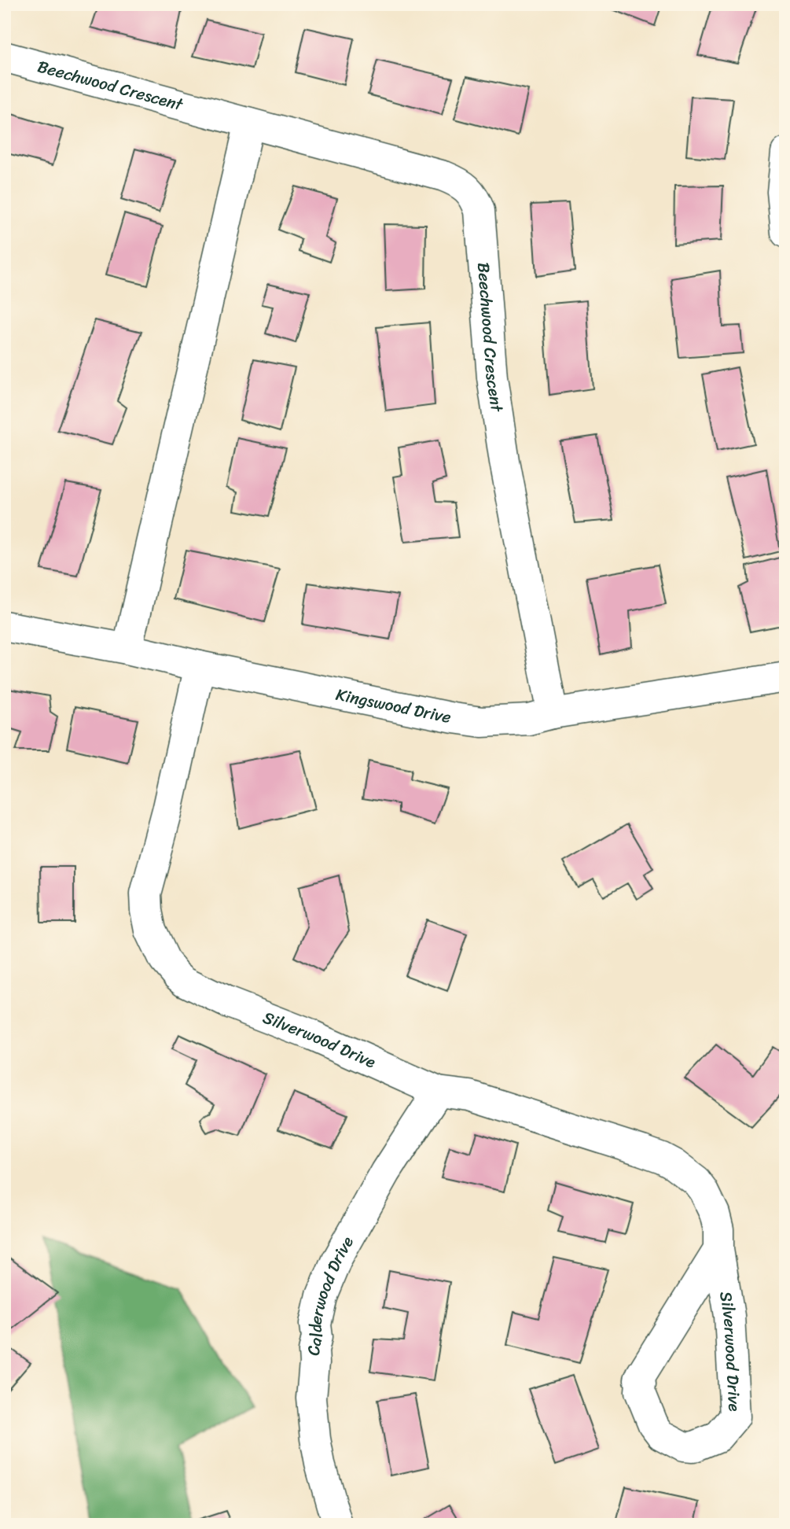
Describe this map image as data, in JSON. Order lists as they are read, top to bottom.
{
  "streets": {
    "street": [
      "Beechwood Crescent",
      "Kingswood Drive",
      "Silverwood Drive",
      "Calderwood Drive"
    ]
  },
  "crossings": [
    ["Beechwood Crescent", "Kingswood Drive"],
    ["Kingswood Drive", "Silverwood Drive"],
    ["Silverwood Drive", "Calderwood Drive"]
  ]
}
